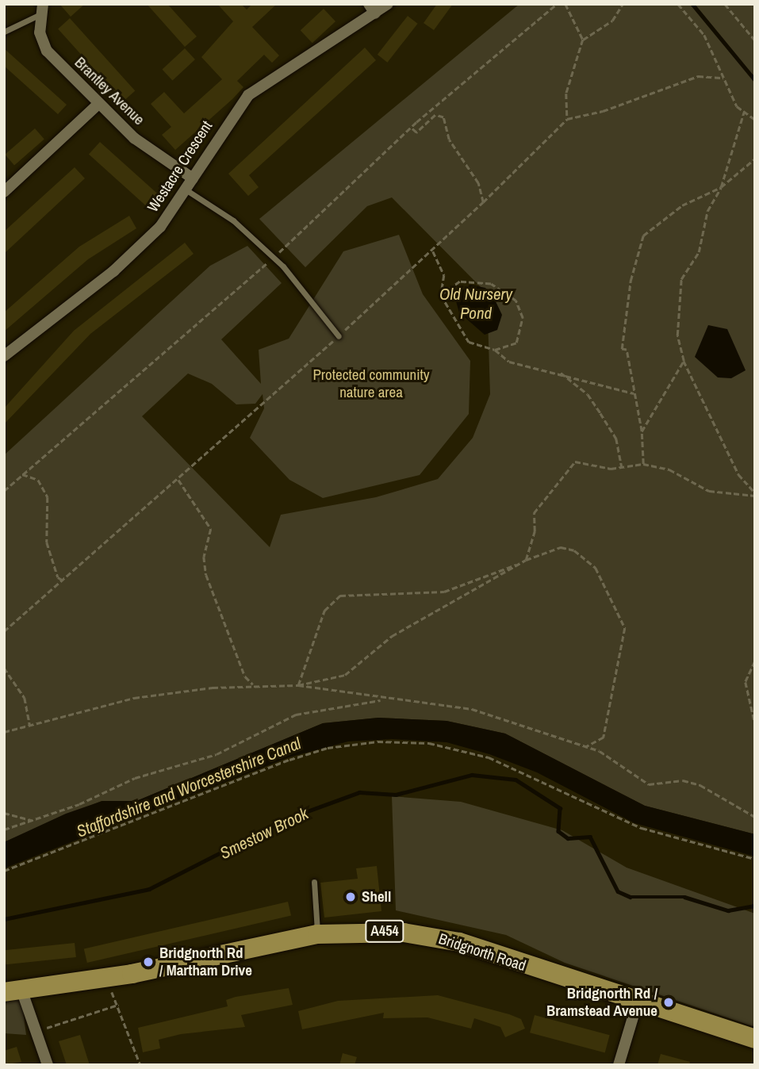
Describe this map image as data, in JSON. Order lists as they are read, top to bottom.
{
  "streets": {
    "highway": ["A454", "Bridgnorth Road"],
    "street": ["Brantley Avenue", "Westacre Crescent"]
  },
  "crossings": [
    ["Brantley Avenue", "Westacre Crescent"]
  ],
  "water": ["Old Nursery Pond", "Staffordshire and Worcestershire Canal", "Smestow Brook"],
  "parks": ["Protected community nature area"],
  "places": ["Shell", "Bridgnorth Rd / Martham Drive", "Bridgnorth Rd / Bramstead Avenue"]
}
